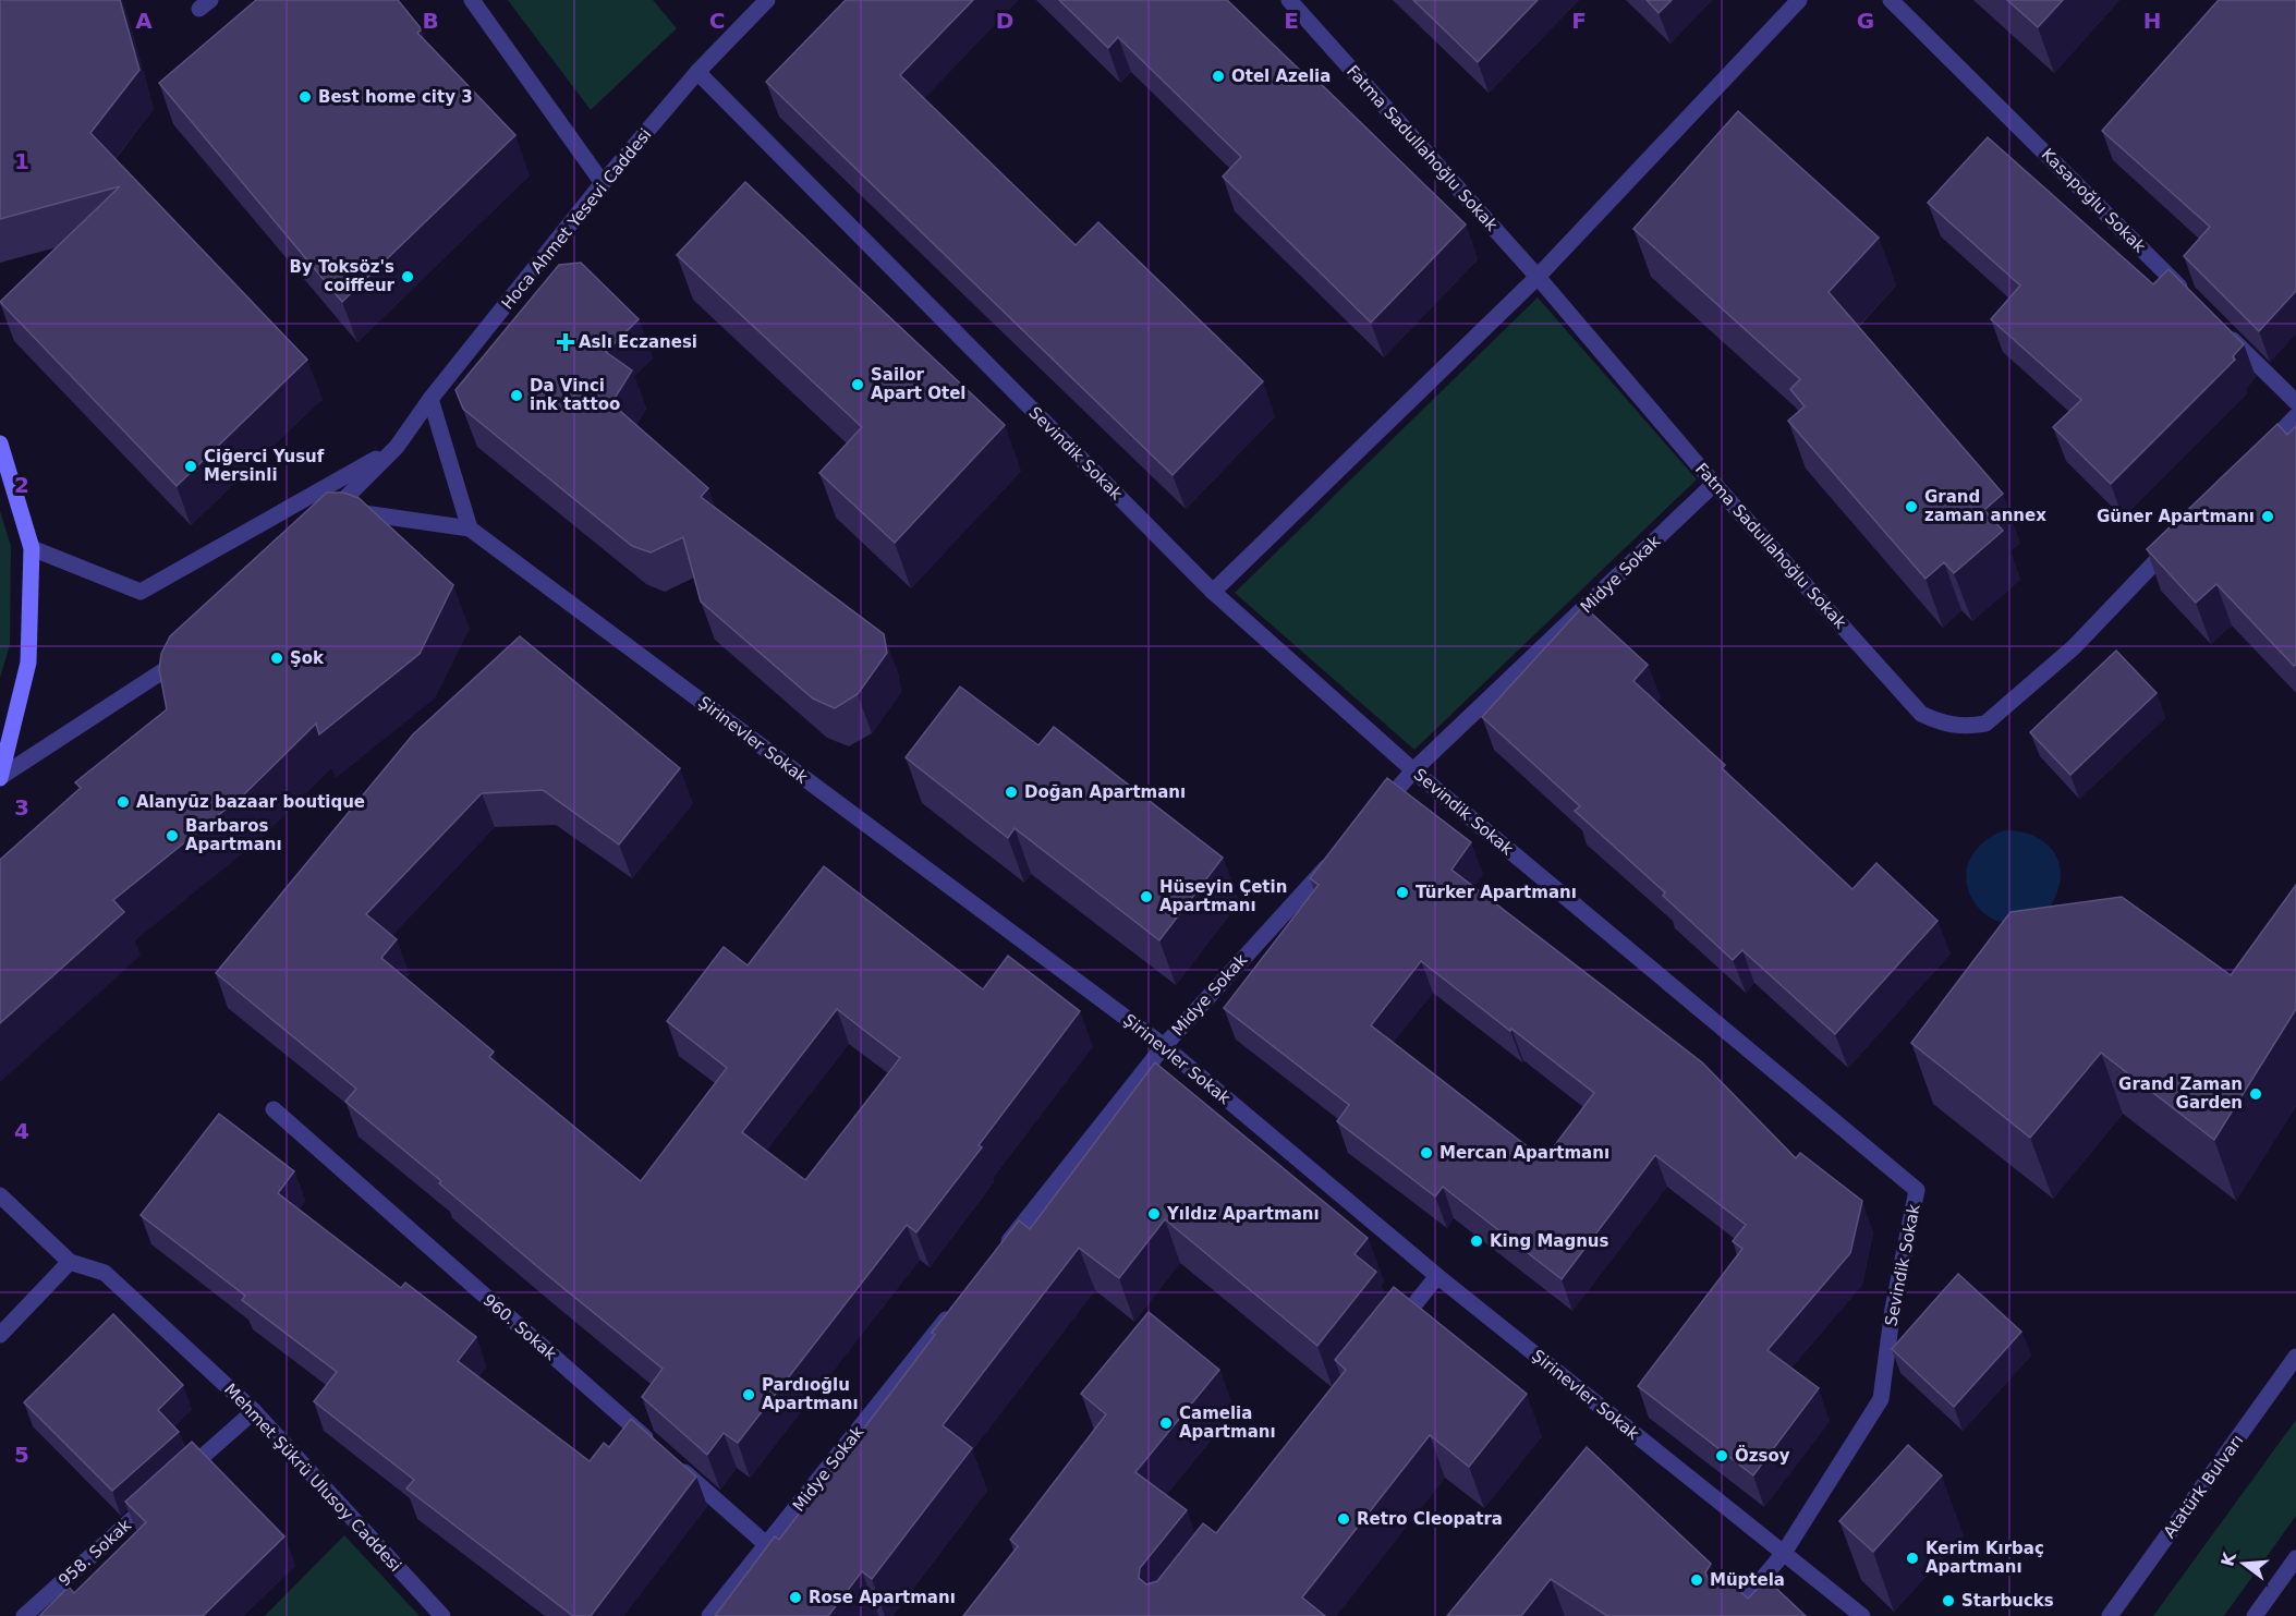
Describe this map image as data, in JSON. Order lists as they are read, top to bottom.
{
  "streets": {
    "street": [
      "Fatma Sadullahoğlu Sokak",
      "Kasapoğlu Sokak",
      "Hoca Ahmet Yesevi Caddesi",
      "Sevindik Sokak",
      "Midye Sokak",
      "Şirinevler Sokak",
      "960. Sokak",
      "Mehmet Şükrü Ulusoy Caddesi",
      "Atatürk Bulvarı",
      "958. Sokak"
    ]
  },
  "crossings": [
    ["Fatma Sadullahoğlu Sokak", "Midye Sokak"],
    ["Hoca Ahmet Yesevi Caddesi", "Sevindik Sokak"],
    ["Hoca Ahmet Yesevi Caddesi", "Şirinevler Sokak"],
    ["Sevindik Sokak", "Midye Sokak"],
    ["Sevindik Sokak", "Şirinevler Sokak"],
    ["Midye Sokak", "Şirinevler Sokak"],
    ["Midye Sokak", "960. Sokak"]
  ],
  "places": {
    "other": [
      "Otel Azelia",
      "Best home city 3",
      "By Toksöz's coiffeur",
      "Sailor Apart Otel",
      "Da Vinci ink tattoo",
      "Ciğerci Yusuf Mersinli",
      "Grand zaman annex",
      "Güner Apartmanı",
      "Şok",
      "Doğan Apartmanı",
      "Alanyūz bazaar boutique",
      "Barbaros Apartmanı",
      "Türker Apartmanı",
      "Hüseyin Çetin Apartmanı",
      "Grand Zaman Garden",
      "Mercan Apartmanı",
      "Yıldız Apartmanı",
      "King Magnus",
      "Pardıoğlu Apartmanı",
      "Camelia Apartmanı",
      "Özsoy",
      "Retro Cleopatra",
      "Kerim Kırbaç Apartmanı",
      "Müptela",
      "Rose Apartmanı",
      "Starbucks"
    ],
    "health": ["Aslı Eczanesi"]
  },
  "north": "left",
  "grid": {
    "columns": [
      "A",
      "B",
      "C",
      "D",
      "E",
      "F",
      "G",
      "H"
    ],
    "rows": [
      "1",
      "2",
      "3",
      "4",
      "5"
    ]
  }
}
